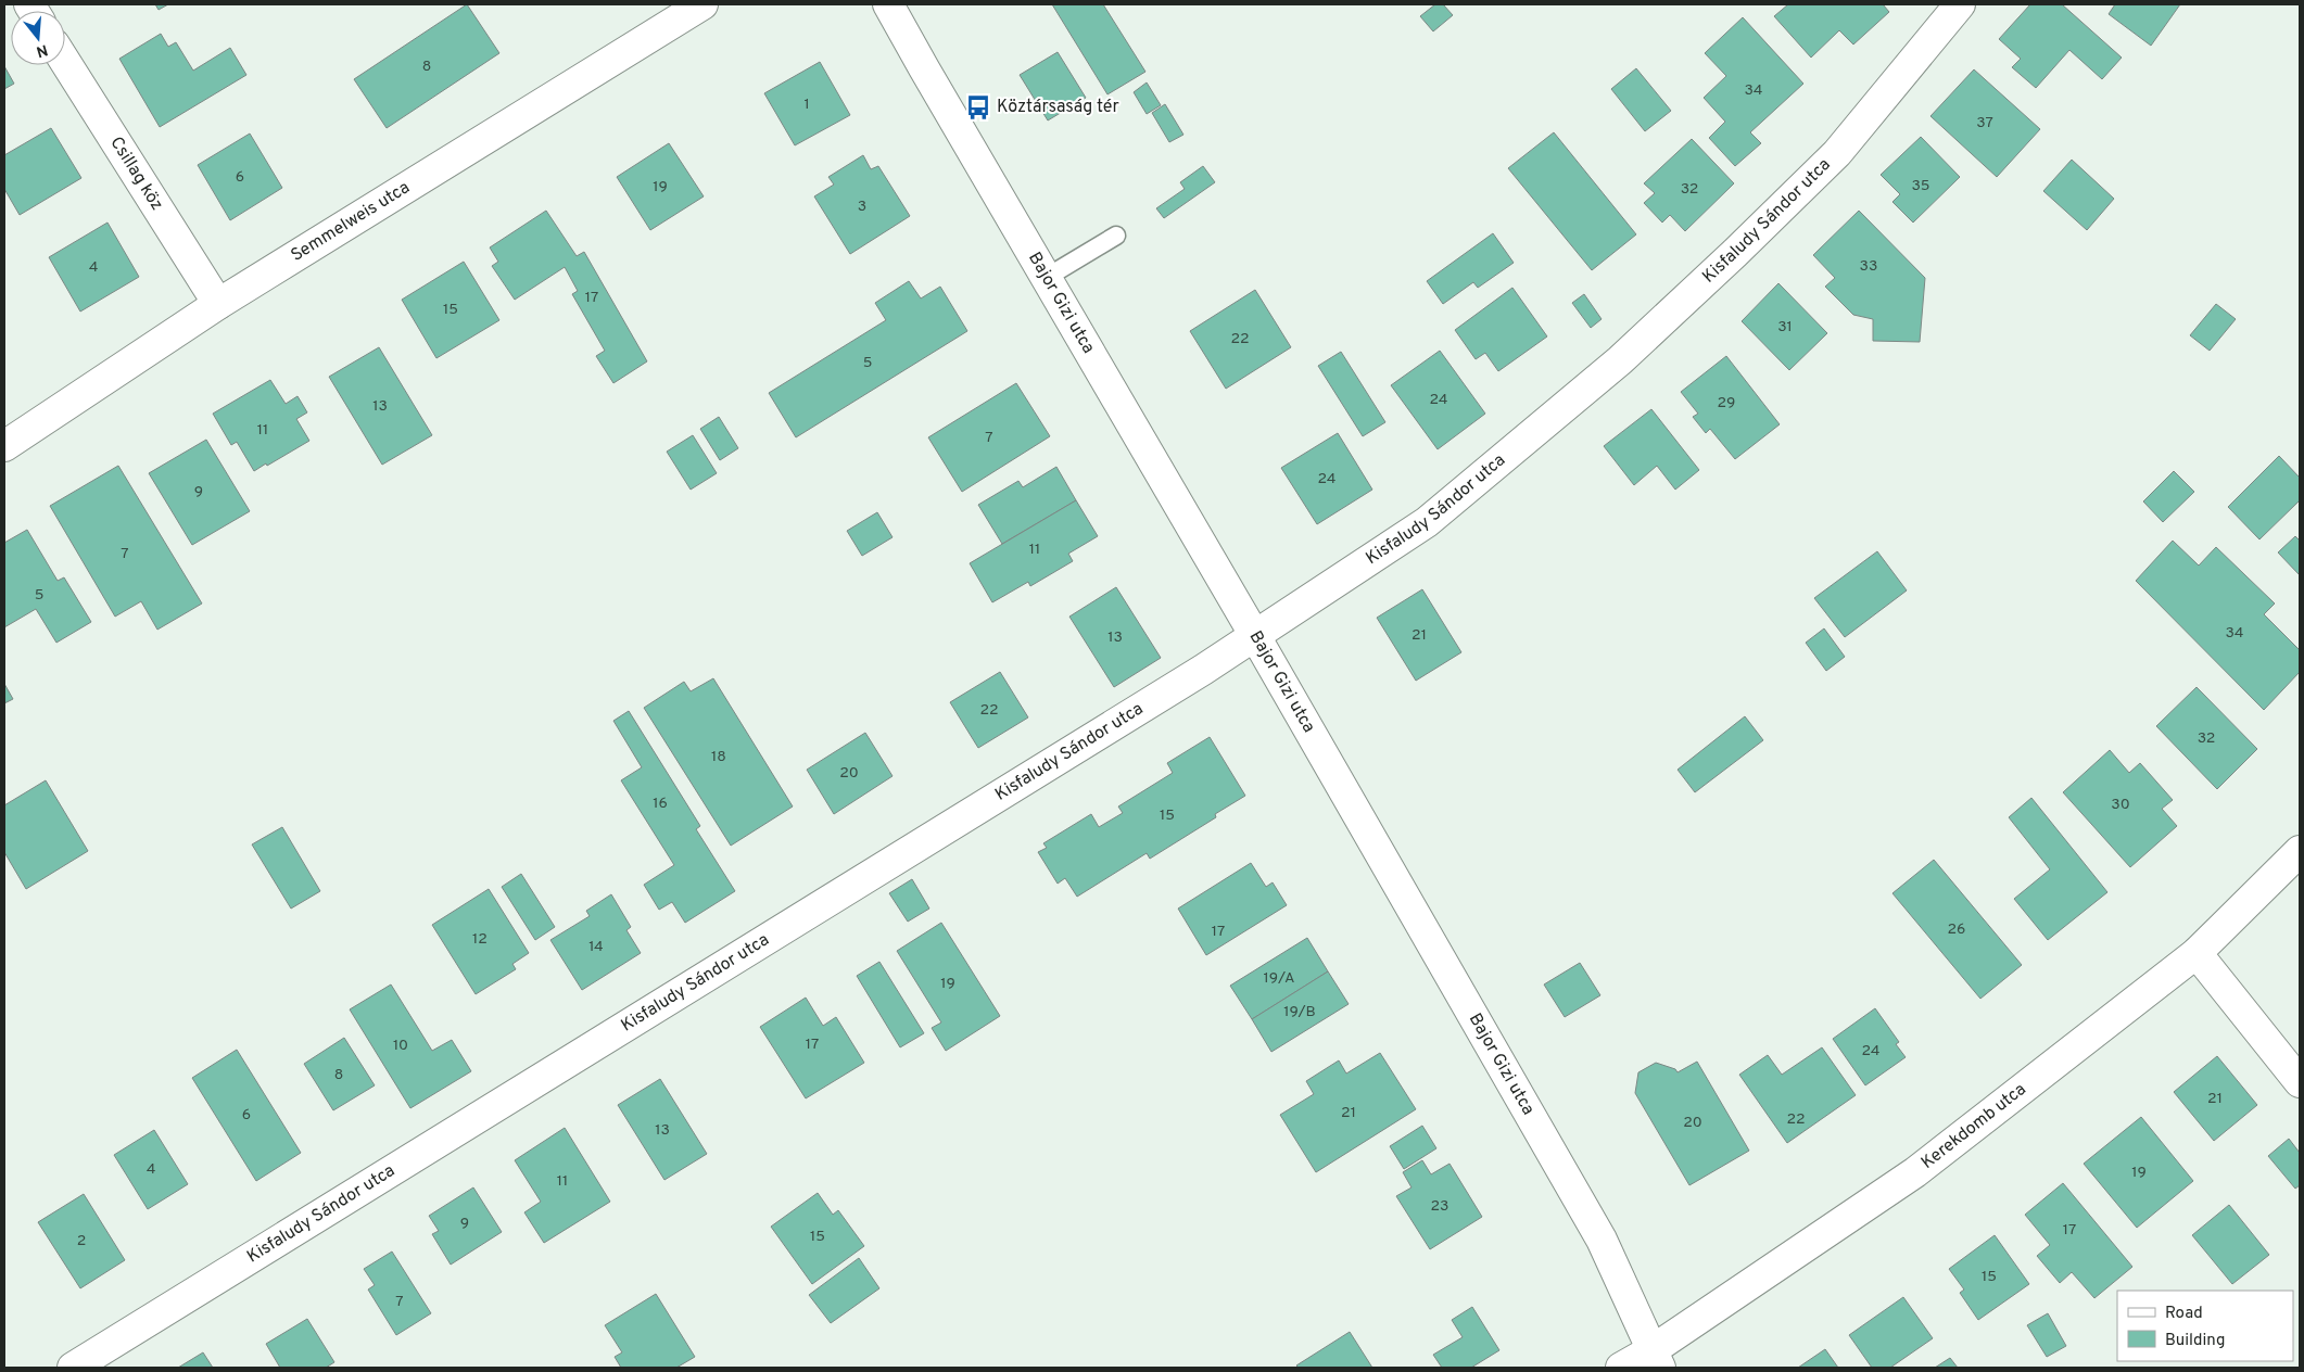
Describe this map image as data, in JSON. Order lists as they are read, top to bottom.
{
  "streets": {
    "street": [
      "Csillag köz",
      "Semmelweis utca",
      "Kisfaludy Sándor utca",
      "Bajor Gizi utca",
      "Kerekdomb utca"
    ]
  },
  "crossings": [
    ["Csillag köz", "Semmelweis utca"],
    ["Kisfaludy Sándor utca", "Bajor Gizi utca"],
    ["Bajor Gizi utca", "Kerekdomb utca"]
  ],
  "places": {
    "bus stop": ["Köztársaság tér"]
  },
  "house_numbers": [
    "8",
    "34",
    "1",
    "37",
    "6",
    "35",
    "19",
    "32",
    "3",
    "33",
    "4",
    "17",
    "15",
    "31",
    "22",
    "5",
    "24",
    "29",
    "13",
    "11",
    "7",
    "24",
    "9",
    "11",
    "7",
    "5",
    "34",
    "21",
    "13",
    "22",
    "32",
    "18",
    "20",
    "16",
    "30",
    "15",
    "26",
    "17",
    "12",
    "14",
    "19/A",
    "19",
    "19/B",
    "17",
    "10",
    "24",
    "8",
    "21",
    "21",
    "6",
    "22",
    "20",
    "13",
    "4",
    "19",
    "11",
    "23",
    "9",
    "17",
    "15",
    "2",
    "15",
    "7"
  ],
  "legend": ["Road", "Building"],
  "north": "bottom"
}
